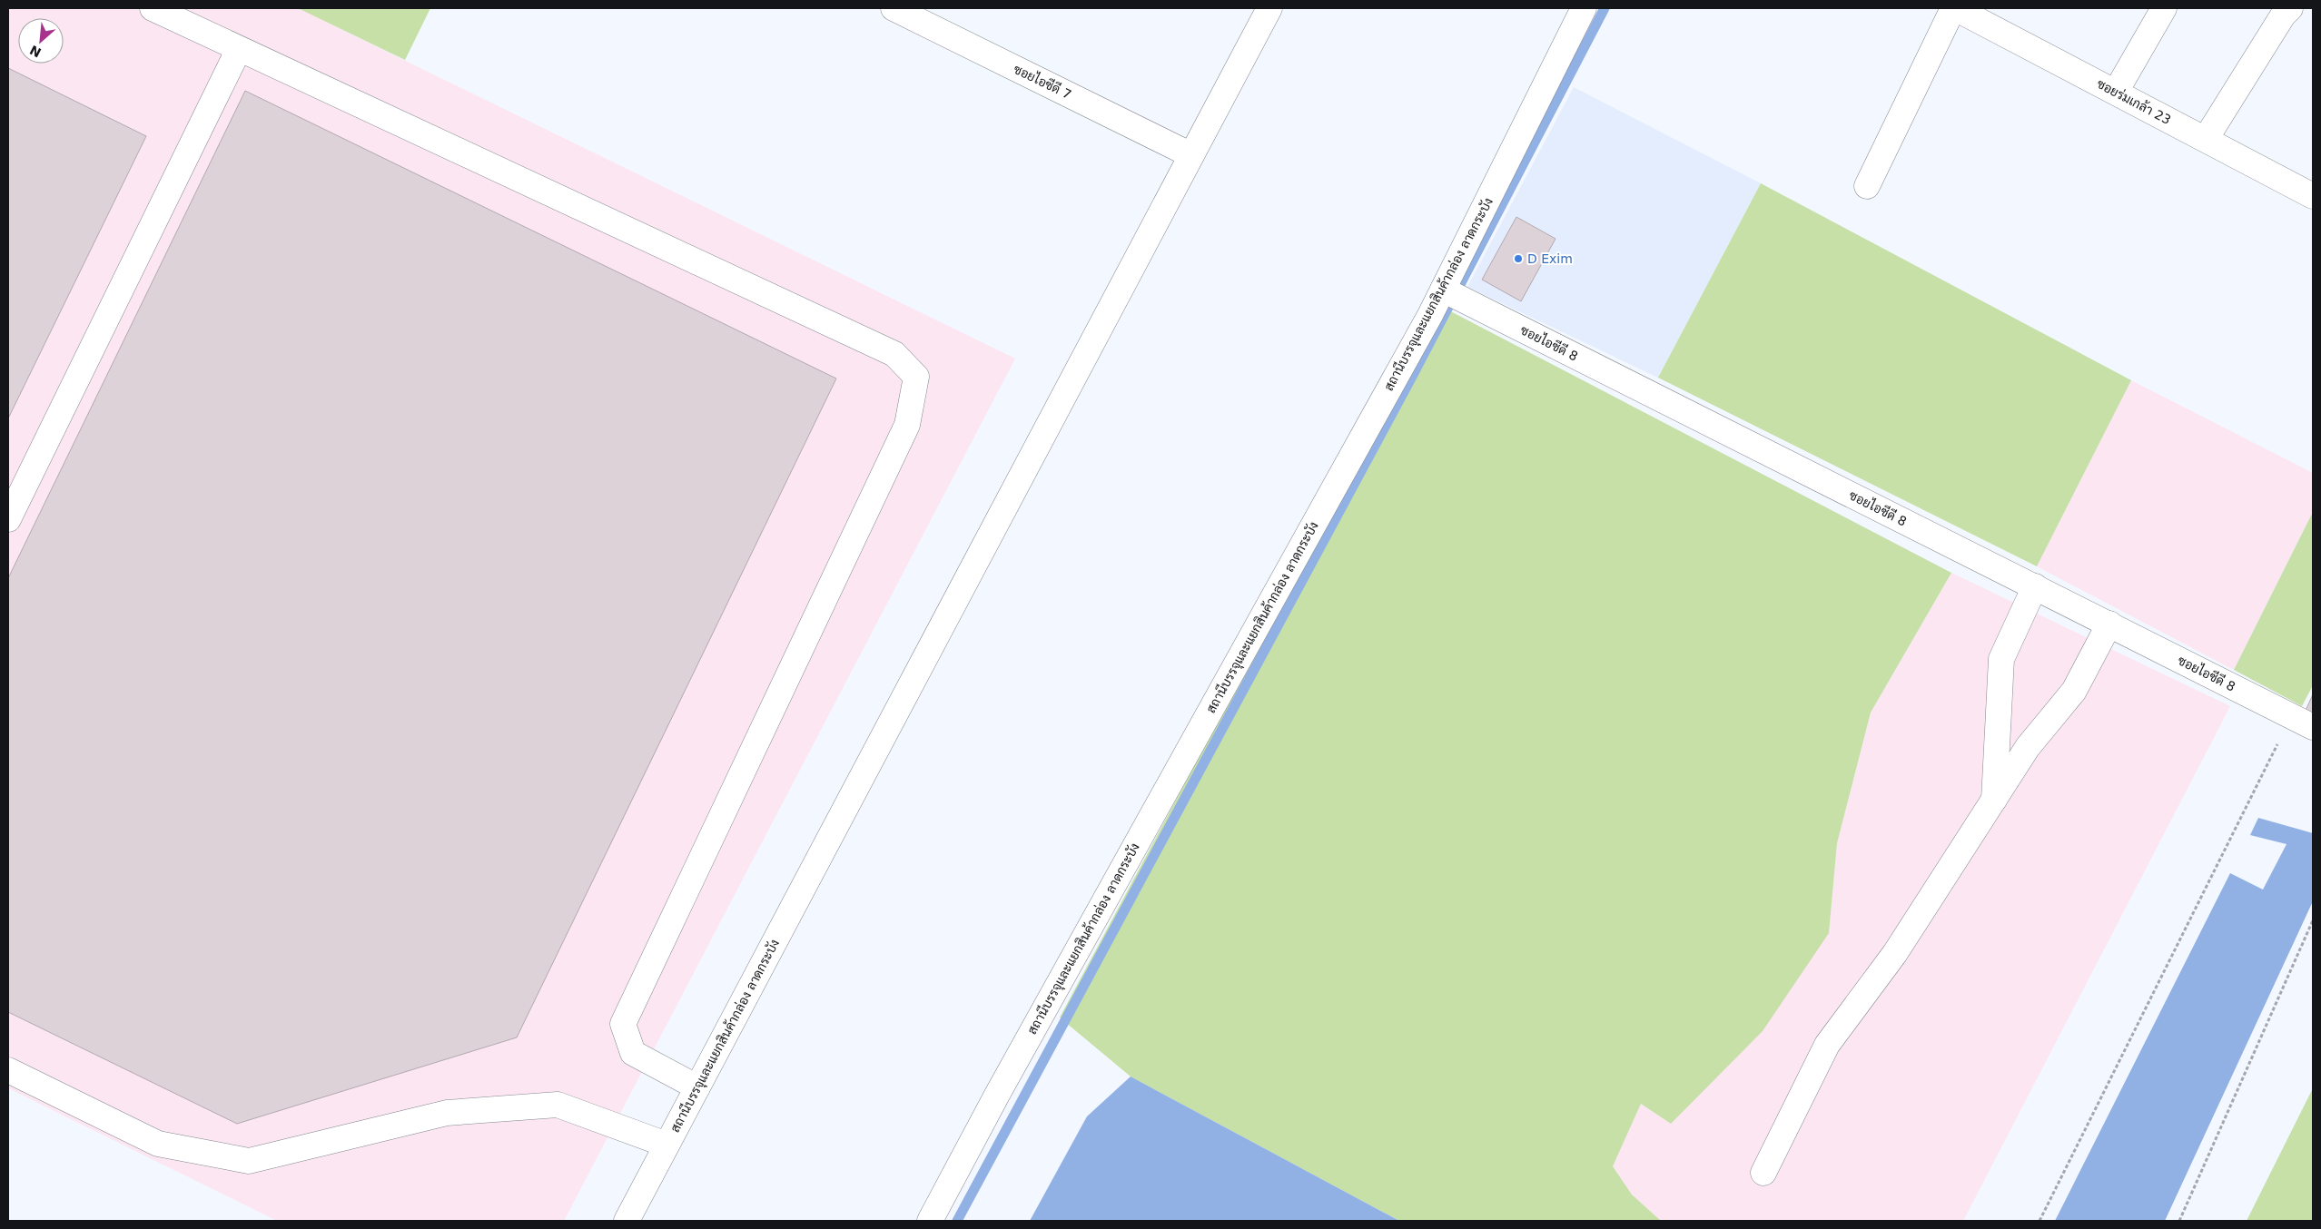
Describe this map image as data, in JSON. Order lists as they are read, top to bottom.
{
  "streets": {
    "street": [
      "ซอยไอซีดี 7",
      "ซอยร่มเกล้า 23",
      "สถานีบรรจุและแยกสินค้ากล่อง ลาดกระบัง",
      "ซอยไอซีดี 8"
    ]
  },
  "crossings": [
    ["ซอยไอซีดี 7", "สถานีบรรจุและแยกสินค้ากล่อง ลาดกระบัง"],
    ["สถานีบรรจุและแยกสินค้ากล่อง ลาดกระบัง", "ซอยไอซีดี 8"]
  ],
  "places": ["D Exim"],
  "north": "bottom left"
}
